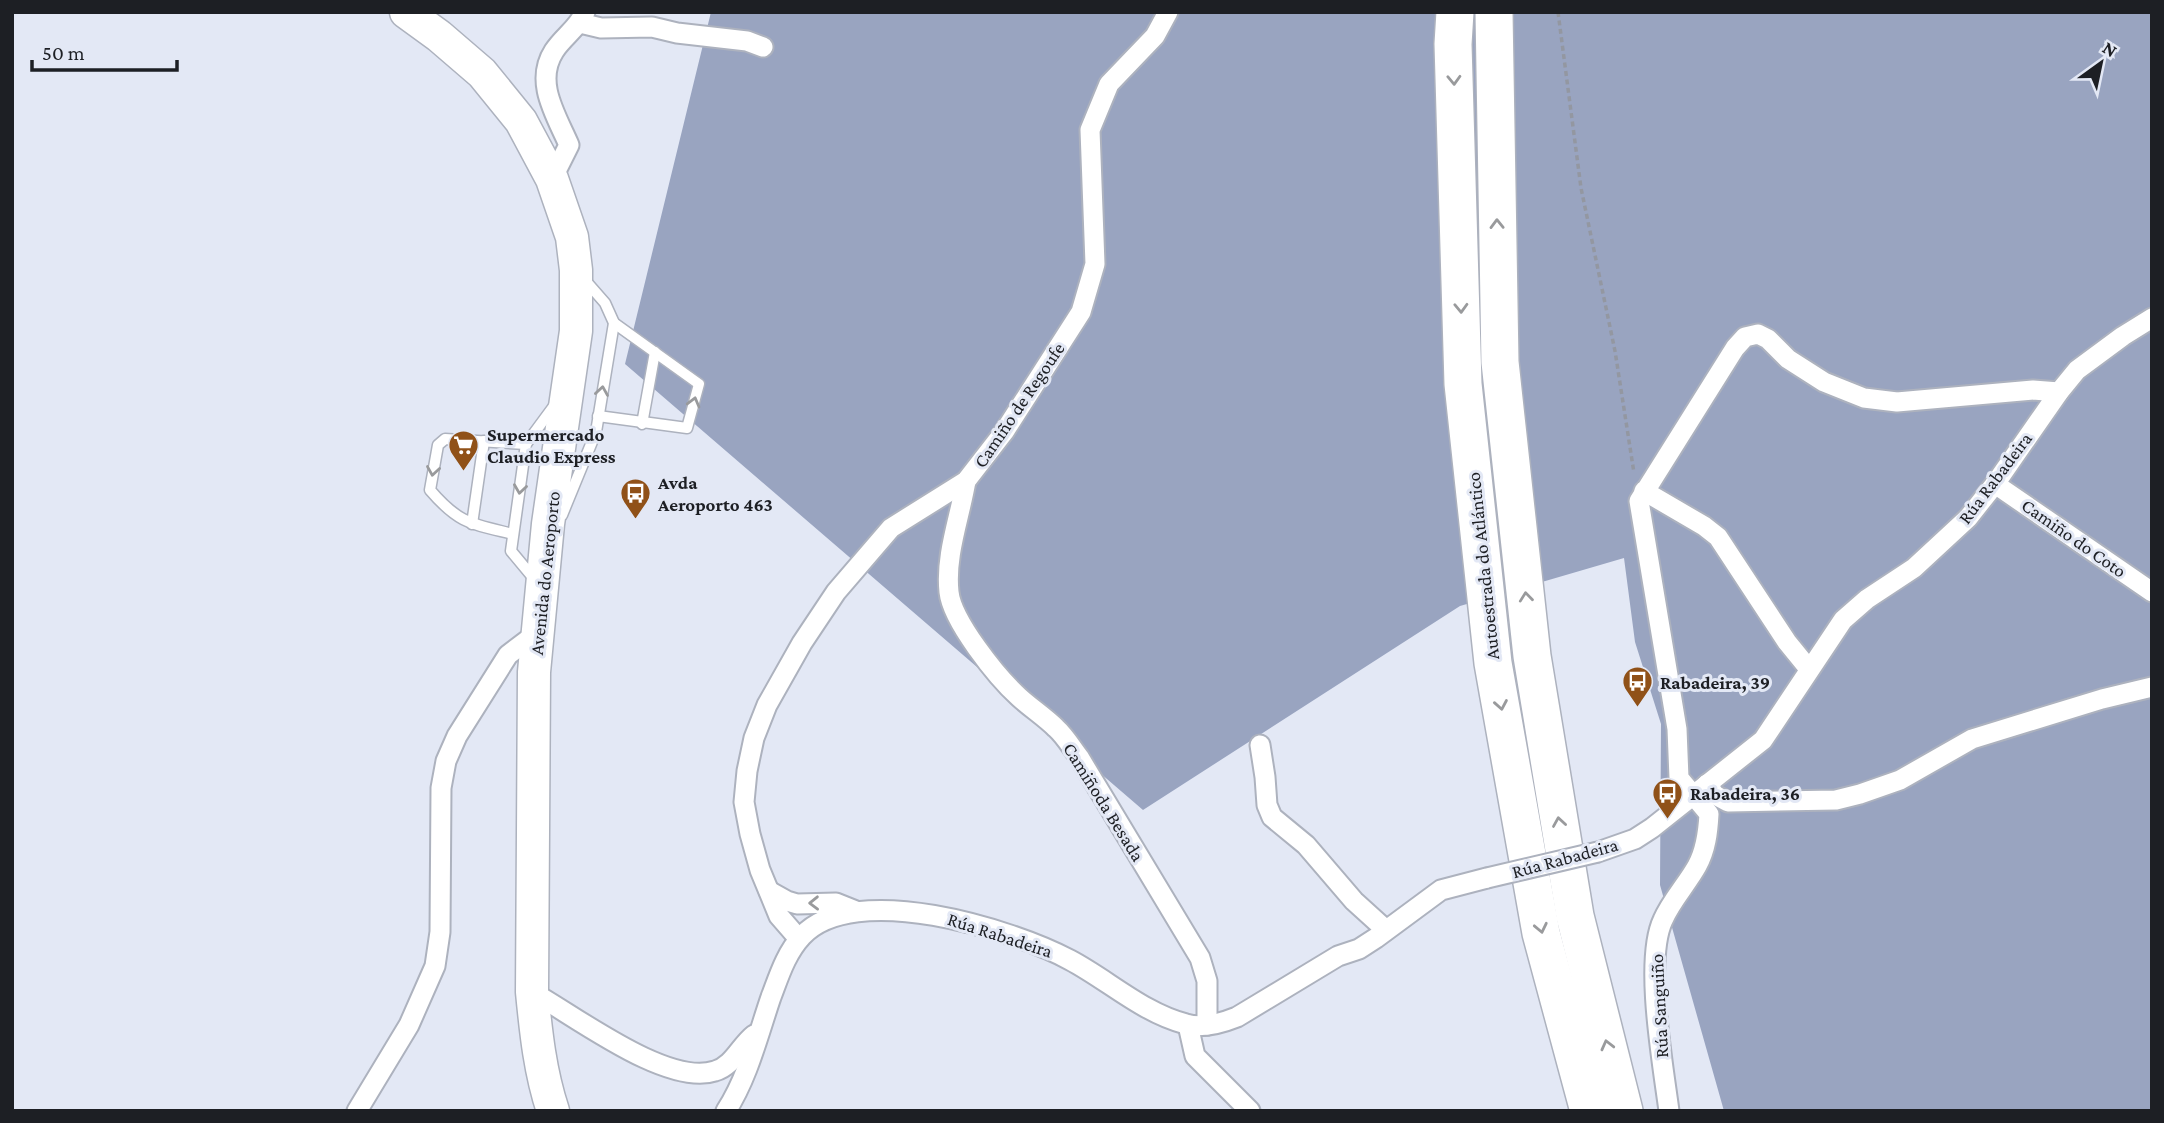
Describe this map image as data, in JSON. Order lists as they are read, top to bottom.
{
  "streets": {
    "highway": ["Autoestrada do Atlántico"],
    "main road": ["Avenida do Aeroporto"],
    "street": [
      "Camiño de Regoufe",
      "Rúa Rabadeira",
      "Camiño do Coto",
      "Camiñoda Besada",
      "Rúa Sanguiño"
    ]
  },
  "crossings": [
    ["Camiño de Regoufe", "Rúa Rabadeira"],
    ["Camiño de Regoufe", "Camiñoda Besada"],
    ["Rúa Rabadeira", "Camiño do Coto"],
    ["Rúa Rabadeira", "Avenida do Aeroporto"],
    ["Rúa Rabadeira", "Camiñoda Besada"],
    ["Rúa Rabadeira", "Rúa Sanguiño"]
  ],
  "places": {
    "supermarket": ["Supermercado Claudio Express"],
    "bus stop": ["Avda Aeroporto 463", "Rabadeira, 39", "Rabadeira, 36"]
  },
  "scale_bar": "50 m",
  "north": "top right"
}
